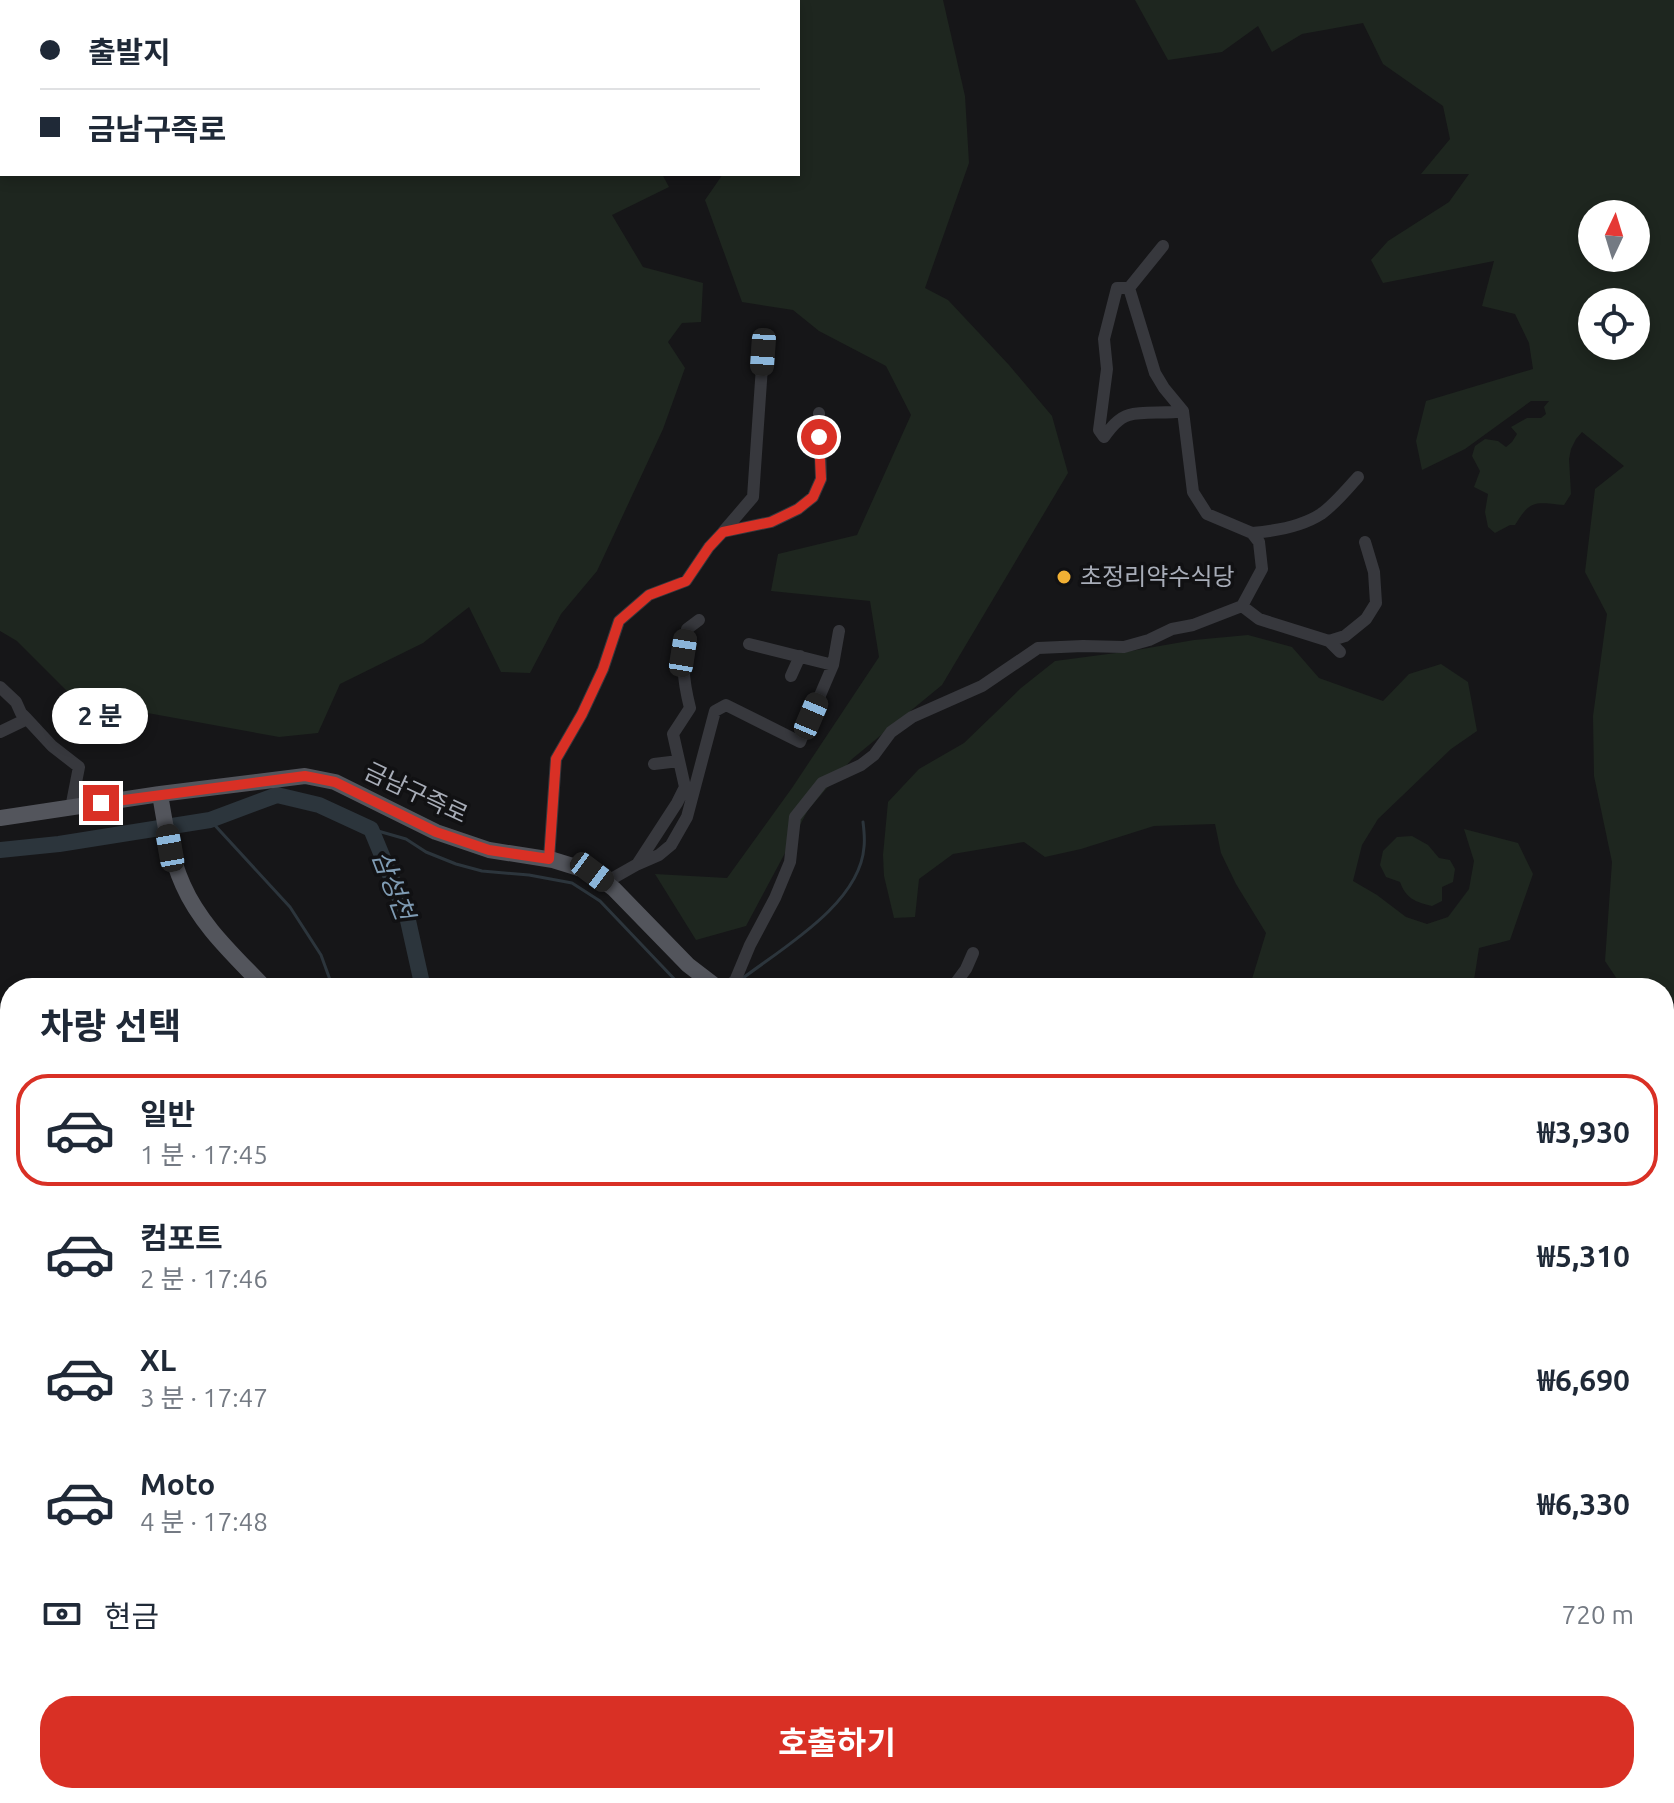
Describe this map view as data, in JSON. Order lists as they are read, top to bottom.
{
  "streets": {
    "main road": ["금남구즉로"]
  },
  "water": ["삼성천"],
  "places": ["초정리약수식당"],
  "north": "top",
  "page": {
    "banner": ["출발지", "금남구즉로"],
    "bubble": "2 분",
    "heading": "차량 선택",
    "list": [
      {
        "name": "일반",
        "note": "1 분 · 17:45",
        "value": "₩3,930"
      },
      {
        "name": "컴포트",
        "note": "2 분 · 17:46",
        "value": "₩5,310"
      },
      {
        "name": "XL",
        "note": "3 분 · 17:47",
        "value": "₩6,690"
      },
      {
        "name": "Moto",
        "note": "4 분 · 17:48",
        "value": "₩6,330"
      }
    ],
    "pay": ["현금", "720 m"],
    "buttons": "호출하기"
  }
}
